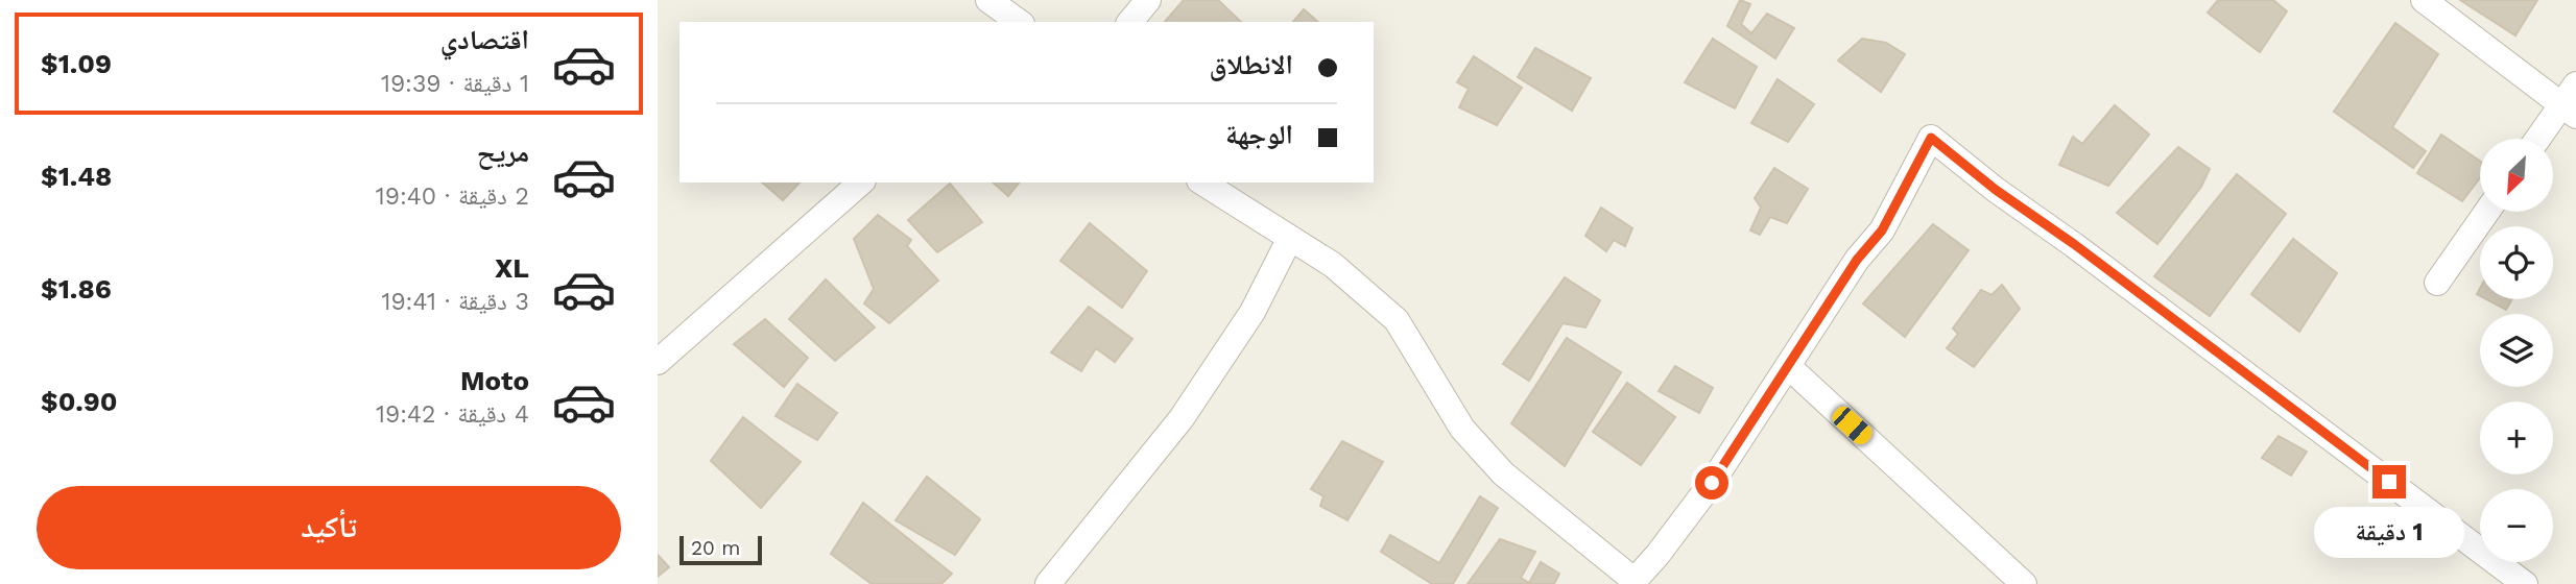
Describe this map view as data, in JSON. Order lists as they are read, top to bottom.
{
  "scale_bar": "20 m",
  "north": "bottom left",
  "page": {
    "list": [
      {
        "name": "اقتصادي",
        "note": "1 دقيقة · 19:39",
        "value": "$1.09"
      },
      {
        "name": "مريح",
        "note": "2 دقيقة · 19:40",
        "value": "$1.48"
      },
      {
        "name": "XL",
        "note": "3 دقيقة · 19:41",
        "value": "$1.86"
      },
      {
        "name": "Moto",
        "note": "4 دقيقة · 19:42",
        "value": "$0.90"
      }
    ],
    "banner": ["الانطلاق", "الوجهة"],
    "map_buttons": ["+", "−"],
    "buttons": "تأكيد",
    "bubble": "1 دقيقة",
    "scale": "20 m"
  }
}
